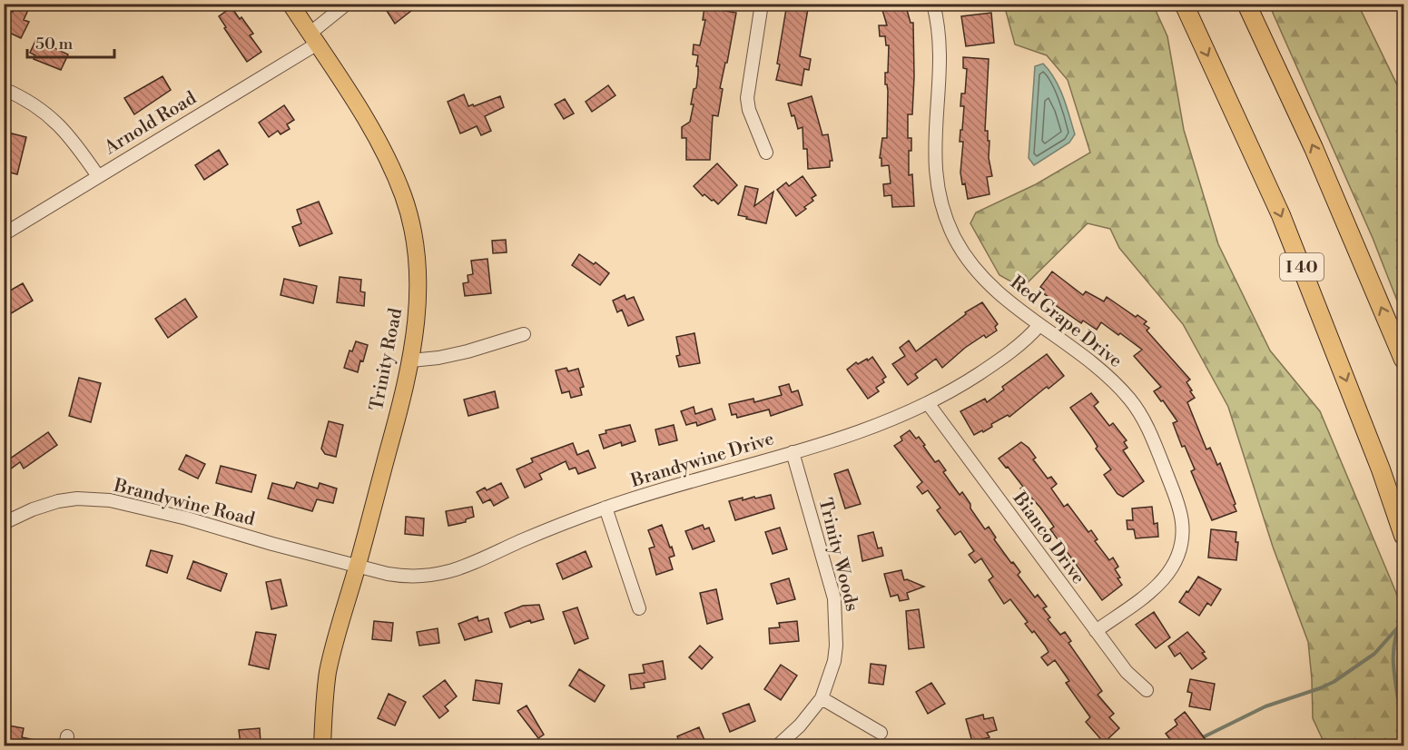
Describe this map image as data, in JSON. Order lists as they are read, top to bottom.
{
  "streets": {
    "highway": ["I 40"],
    "main road": ["Trinity Road"],
    "street": [
      "Arnold Road",
      "Red Grape Drive",
      "Brandywine Drive",
      "Brandywine Road",
      "Bianco Drive",
      "Trinity Woods"
    ]
  },
  "crossings": [
    ["Arnold Road", "Trinity Road"],
    ["Red Grape Drive", "Brandywine Drive"],
    ["Red Grape Drive", "Bianco Drive"],
    ["Trinity Road", "Brandywine Drive"],
    ["Trinity Road", "Brandywine Road"],
    ["Brandywine Drive", "Brandywine Road"],
    ["Brandywine Drive", "Bianco Drive"],
    ["Brandywine Drive", "Trinity Woods"]
  ],
  "scale_bar": "50 m"
}
